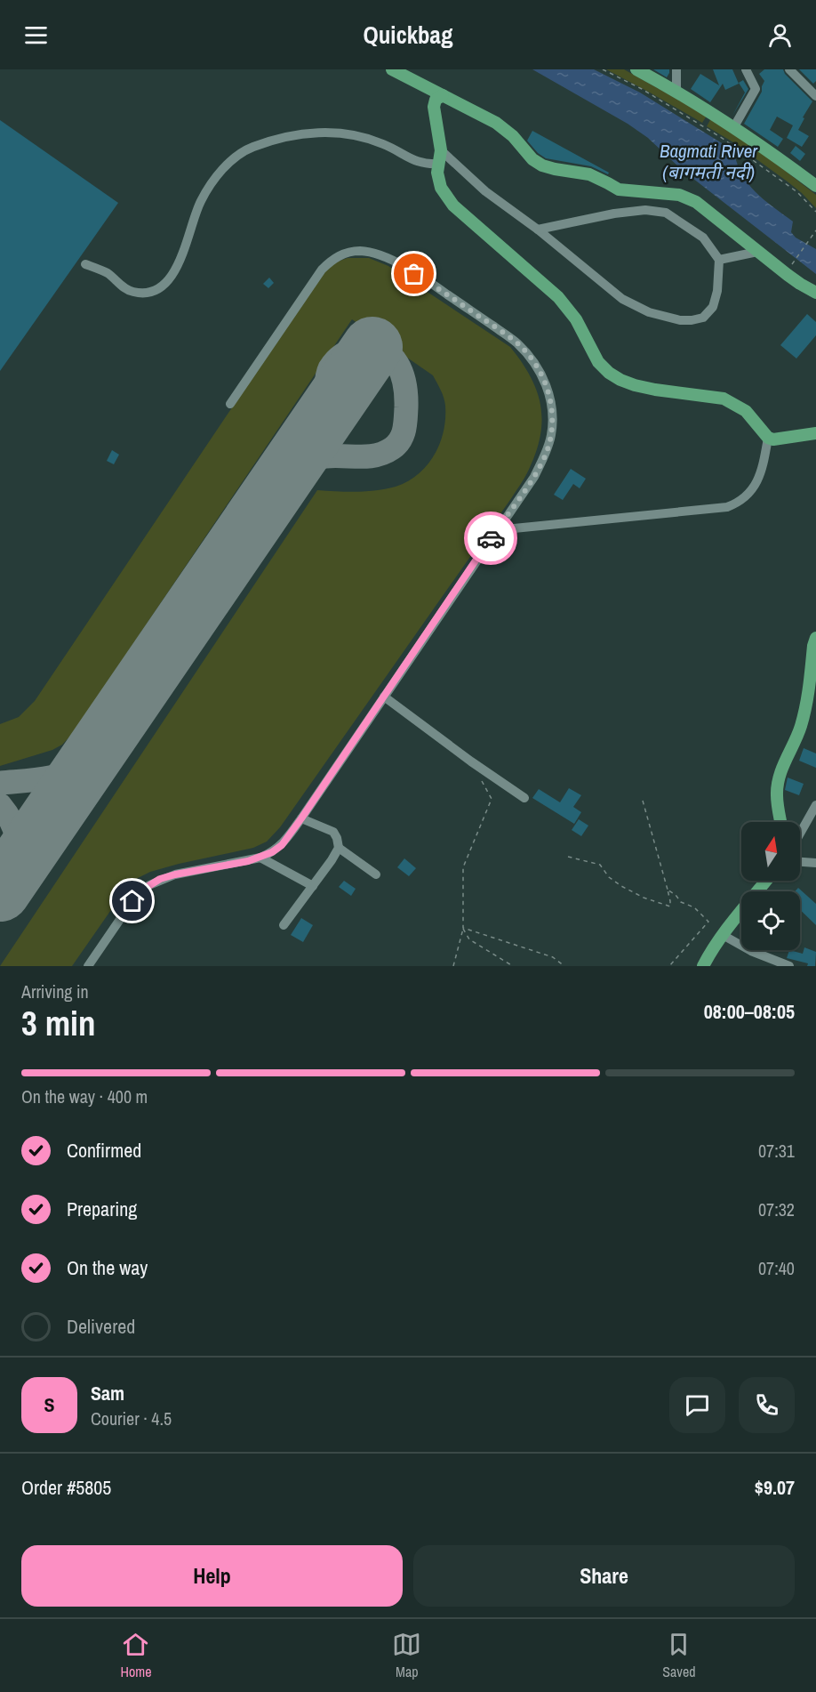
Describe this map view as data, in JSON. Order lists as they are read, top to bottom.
{
  "water": ["Bagmati River (बागमती नदी)"],
  "north": "top",
  "page": {
    "header": "Quickbag",
    "heading": ["3 min", "Arriving in", "08:00–08:05"],
    "panel": [
      "Sam",
      "Courier · 4.5",
      "Order #5805",
      "$9.07"
    ],
    "bar": "On the way · 400 m",
    "list": [
      ["Confirmed", "07:31"],
      ["Preparing", "07:32"],
      ["On the way", "07:40"],
      "Delivered"
    ],
    "round": "S",
    "buttons": ["Help", "Share"],
    "tabs": ["Home", "Map", "Saved"]
  }
}
